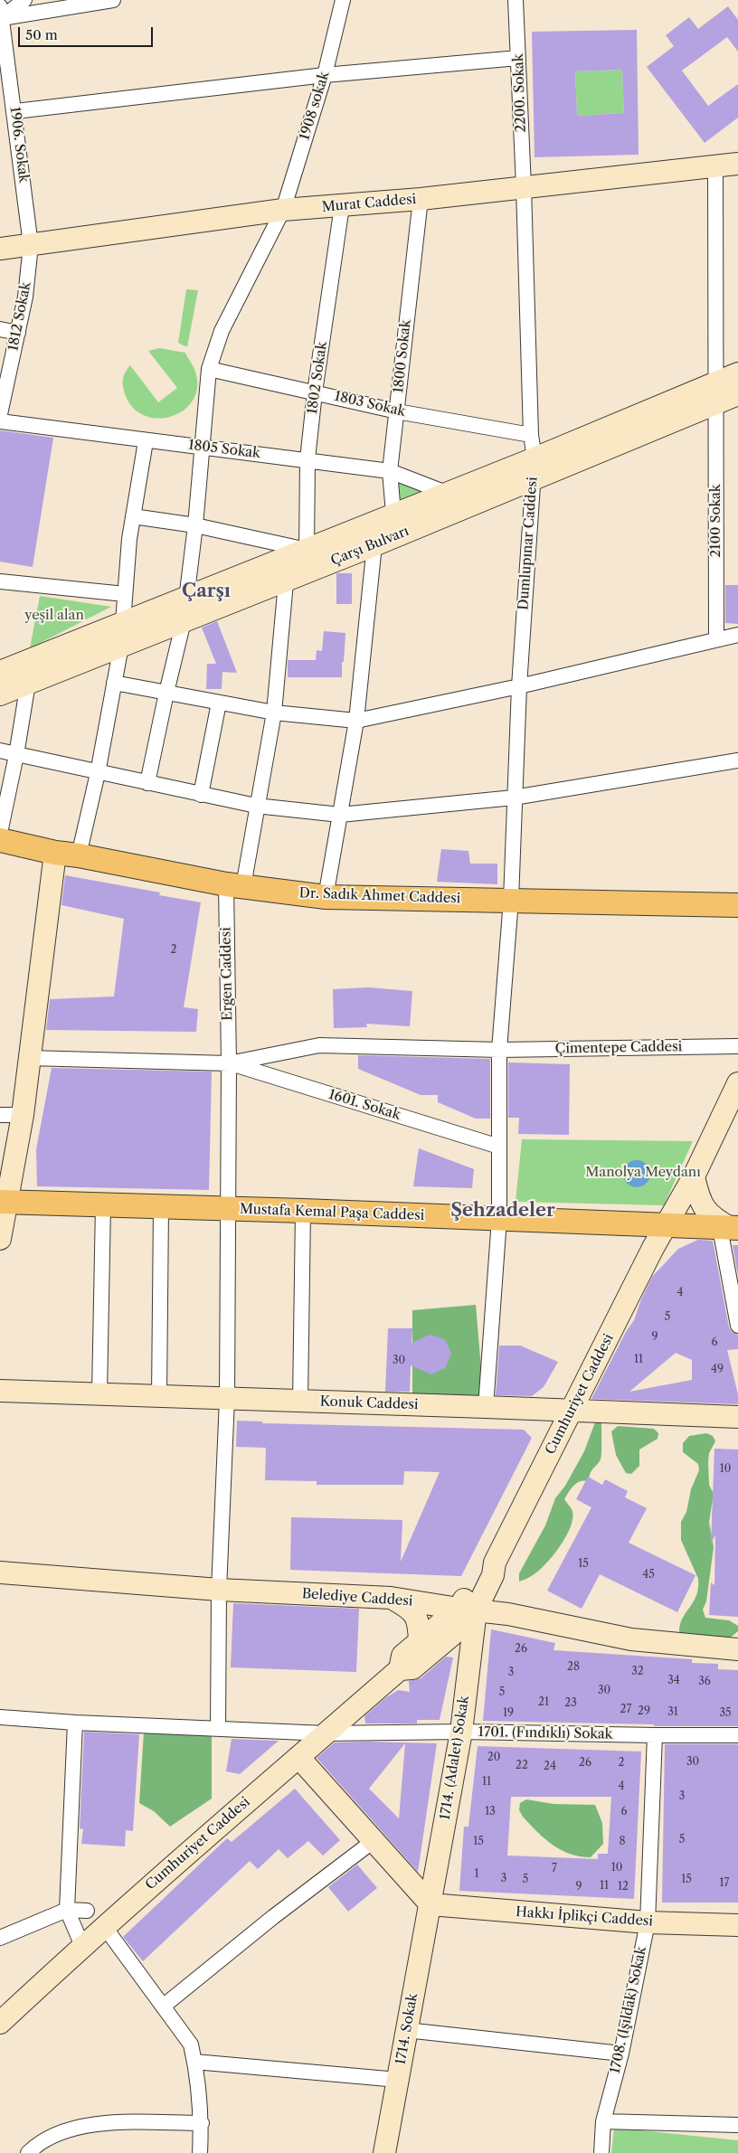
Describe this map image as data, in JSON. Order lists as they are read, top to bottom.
{
  "streets": {
    "main road": ["Dr. Sadık Ahmet Caddesi", "Mustafa Kemal Paşa Caddesi"],
    "street": [
      "2200. Sokak",
      "1908 sokak",
      "1906. Sokak",
      "Murat Caddesi",
      "1812 Sokak",
      "1800 Sokak",
      "1802 Sokak",
      "1803 Sokak",
      "1805 Sokak",
      "2100 Sokak",
      "Dumlupınar Caddesi",
      "Çarşı Bulvarı",
      "Ergen Caddesi",
      "Çimentepe Caddesi",
      "1601. Sokak",
      "Cumhuriyet Caddesi",
      "Konuk Caddesi",
      "Belediye Caddesi",
      "1701. (Fındıklı) Sokak",
      "1714. (Adalet) Sokak",
      "Hakkı İplikçi Caddesi",
      "1708. (Işıldak) Sokak",
      "1714. Sokak"
    ]
  },
  "crossings": [
    ["2200. Sokak", "Murat Caddesi"],
    ["2200. Sokak", "Dumlupınar Caddesi"],
    ["1908 sokak", "Murat Caddesi"],
    ["1908 sokak", "1803 Sokak"],
    ["1908 sokak", "1805 Sokak"],
    ["1908 sokak", "Çarşı Bulvarı"],
    ["1906. Sokak", "Murat Caddesi"],
    ["1906. Sokak", "1812 Sokak"],
    ["Murat Caddesi", "1812 Sokak"],
    ["Murat Caddesi", "1800 Sokak"],
    ["Murat Caddesi", "1802 Sokak"],
    ["Murat Caddesi", "2100 Sokak"],
    ["Murat Caddesi", "Dumlupınar Caddesi"],
    ["1800 Sokak", "1803 Sokak"],
    ["1800 Sokak", "1805 Sokak"],
    ["1800 Sokak", "Çarşı Bulvarı"],
    ["1800 Sokak", "Dr. Sadık Ahmet Caddesi"],
    ["1802 Sokak", "1803 Sokak"],
    ["1802 Sokak", "1805 Sokak"],
    ["1802 Sokak", "Çarşı Bulvarı"],
    ["1803 Sokak", "Dumlupınar Caddesi"],
    ["1805 Sokak", "Çarşı Bulvarı"],
    ["2100 Sokak", "Çarşı Bulvarı"],
    ["Dumlupınar Caddesi", "Çarşı Bulvarı"],
    ["Dumlupınar Caddesi", "Dr. Sadık Ahmet Caddesi"],
    ["Dumlupınar Caddesi", "Çimentepe Caddesi"],
    ["Dumlupınar Caddesi", "1601. Sokak"],
    ["Dumlupınar Caddesi", "Mustafa Kemal Paşa Caddesi"],
    ["Dumlupınar Caddesi", "Konuk Caddesi"],
    ["Çarşı Bulvarı", "Ergen Caddesi"],
    ["Dr. Sadık Ahmet Caddesi", "Ergen Caddesi"],
    ["Ergen Caddesi", "Çimentepe Caddesi"],
    ["Ergen Caddesi", "1601. Sokak"],
    ["Ergen Caddesi", "Mustafa Kemal Paşa Caddesi"],
    ["Ergen Caddesi", "Konuk Caddesi"],
    ["Ergen Caddesi", "Belediye Caddesi"],
    ["Ergen Caddesi", "1701. (Fındıklı) Sokak"],
    ["Çimentepe Caddesi", "1601. Sokak"],
    ["Mustafa Kemal Paşa Caddesi", "Cumhuriyet Caddesi"],
    ["Cumhuriyet Caddesi", "Konuk Caddesi"],
    ["Cumhuriyet Caddesi", "Belediye Caddesi"],
    ["Cumhuriyet Caddesi", "1701. (Fındıklı) Sokak"],
    ["Cumhuriyet Caddesi", "1714. (Adalet) Sokak"],
    ["Belediye Caddesi", "1714. (Adalet) Sokak"],
    ["1701. (Fındıklı) Sokak", "1714. (Adalet) Sokak"],
    ["1701. (Fındıklı) Sokak", "1708. (Işıldak) Sokak"],
    ["1714. (Adalet) Sokak", "Hakkı İplikçi Caddesi"],
    ["1714. (Adalet) Sokak", "1714. Sokak"],
    ["Hakkı İplikçi Caddesi", "1708. (Işıldak) Sokak"],
    ["Hakkı İplikçi Caddesi", "1714. Sokak"]
  ],
  "districts": ["Çarşı", "Şehzadeler"],
  "parks": ["yeşil alan", "Manolya Meydanı"],
  "house_numbers": [
    "2",
    "4",
    "5",
    "9",
    "6",
    "11",
    "30",
    "49",
    "10",
    "15",
    "45",
    "26",
    "28",
    "32",
    "3",
    "34",
    "36",
    "30",
    "5",
    "21",
    "23",
    "27",
    "29",
    "31",
    "19",
    "35",
    "20",
    "30",
    "26",
    "2",
    "22",
    "24",
    "11",
    "4",
    "3",
    "13",
    "6",
    "5",
    "15",
    "8",
    "10",
    "7",
    "1",
    "3",
    "5",
    "15",
    "17",
    "11",
    "9",
    "12"
  ],
  "scale_bar": "50 m"
}
